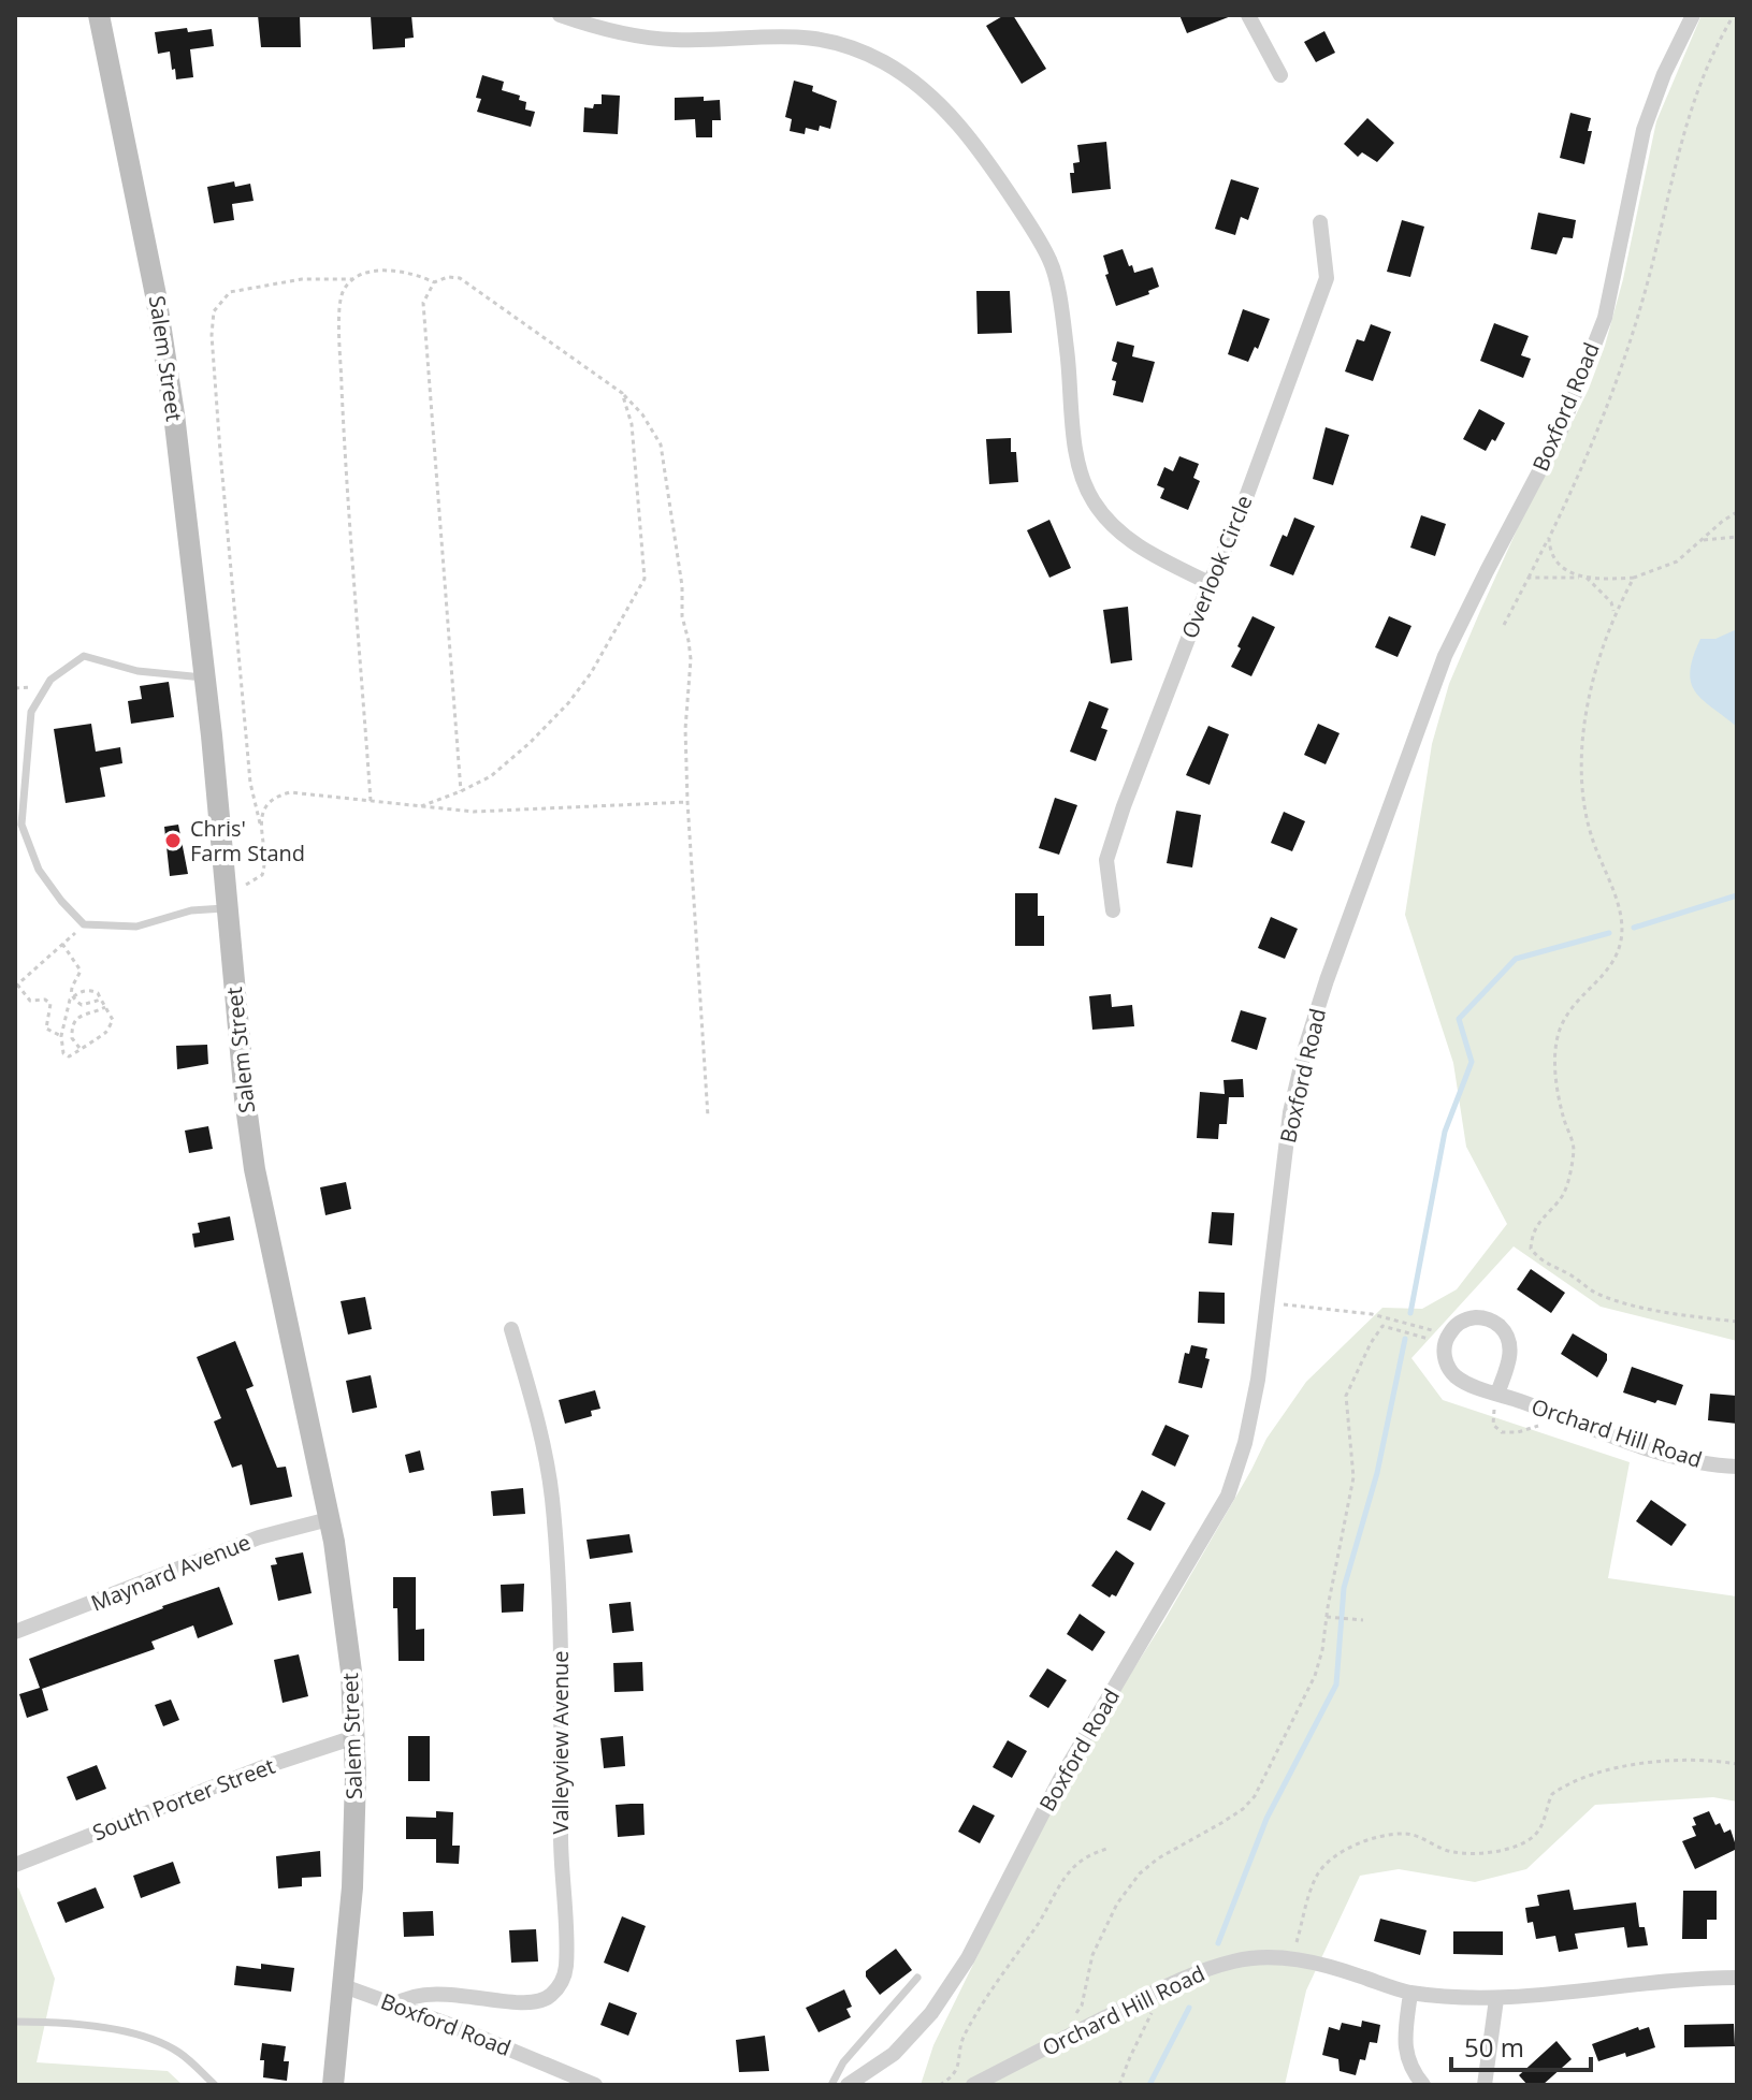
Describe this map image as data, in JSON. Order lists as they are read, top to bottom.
{
  "streets": {
    "main road": ["Salem Street"],
    "street": [
      "Boxford Road",
      "Overlook Circle",
      "Orchard Hill Road",
      "Maynard Avenue",
      "Valleyview Avenue",
      "South Porter Street"
    ]
  },
  "crossings": [
    ["Salem Street", "Boxford Road"],
    ["Salem Street", "Maynard Avenue"],
    ["Salem Street", "South Porter Street"],
    ["Boxford Road", "Valleyview Avenue"]
  ],
  "places": ["Chris' Farm Stand"],
  "scale_bar": "50 m"
}
